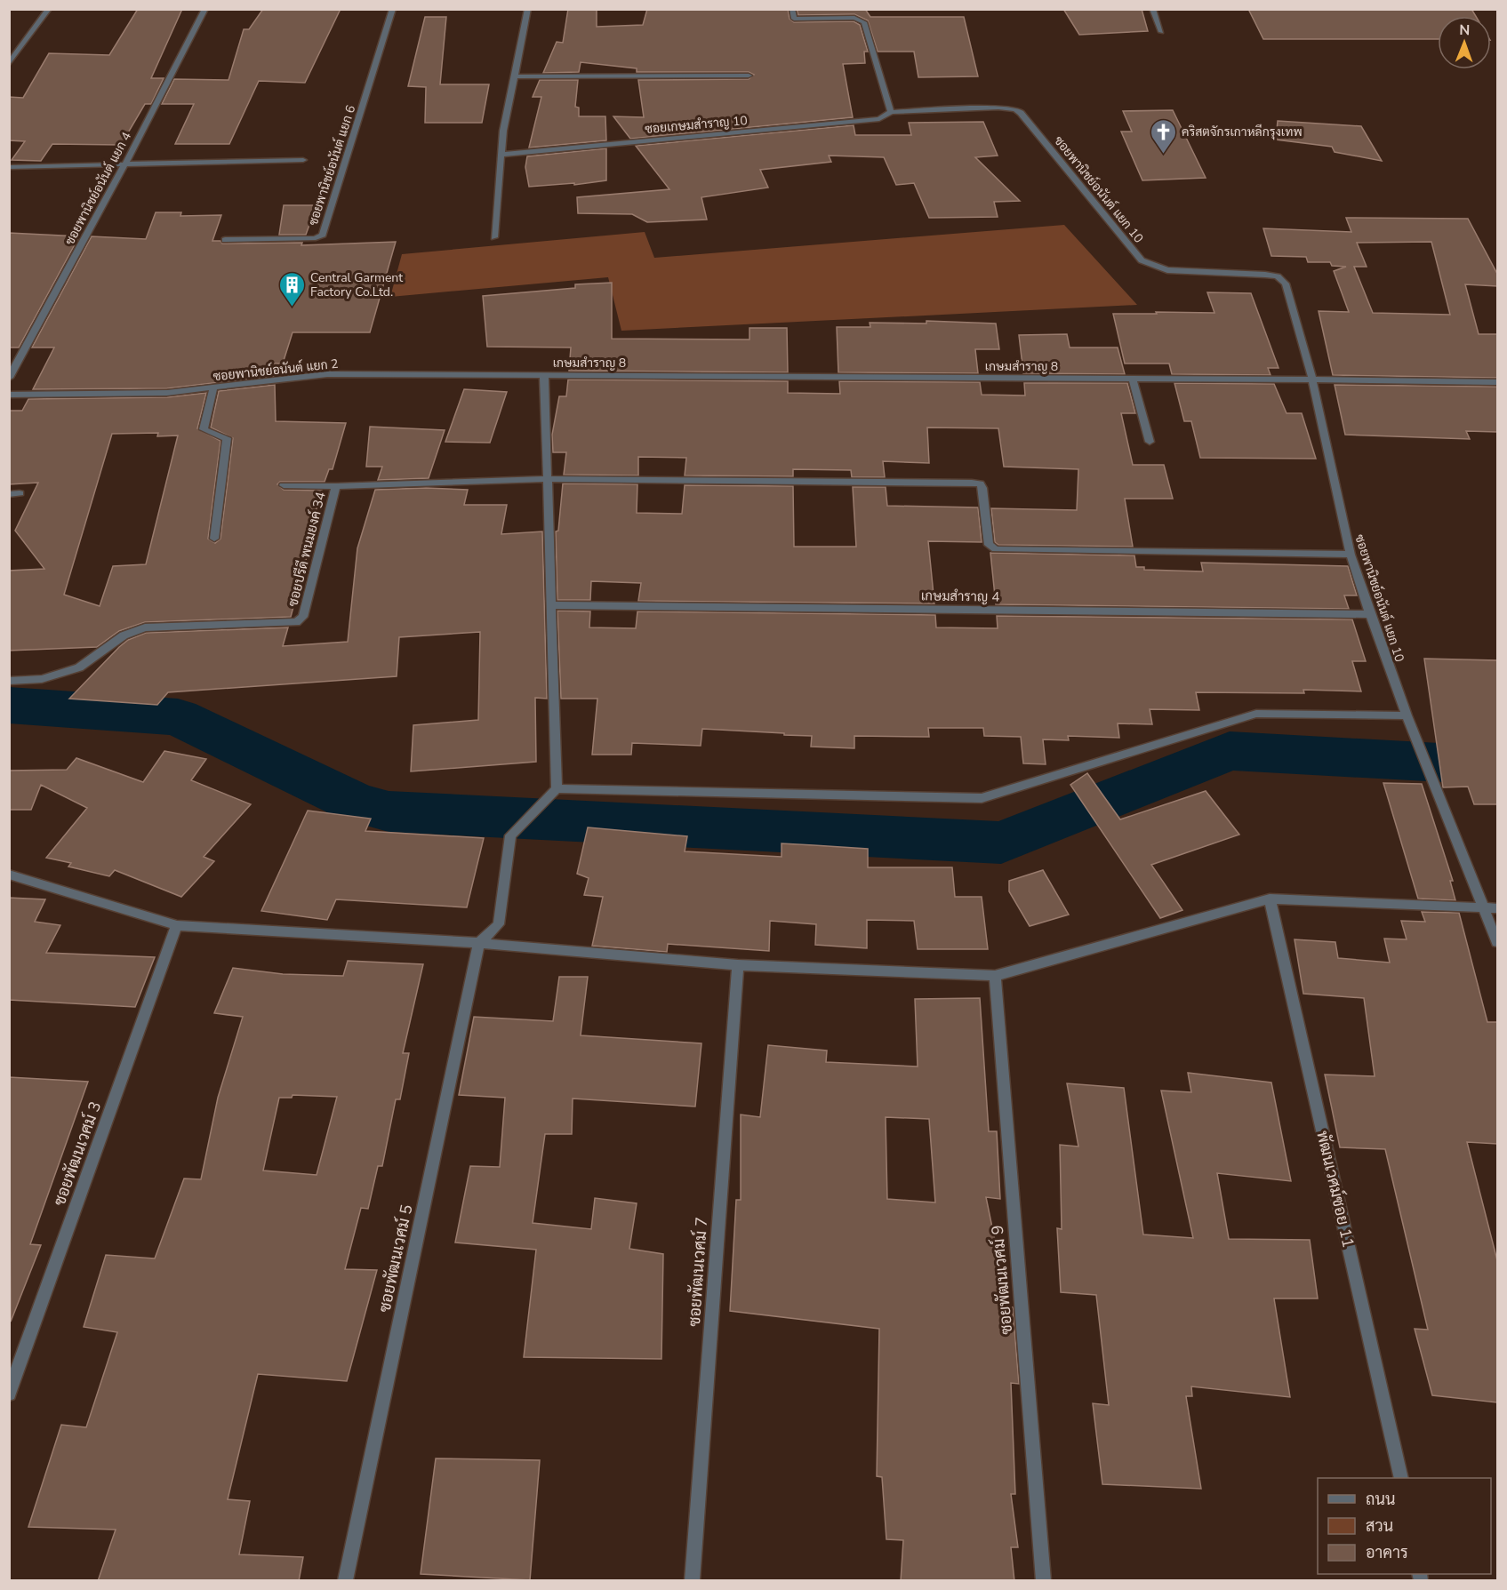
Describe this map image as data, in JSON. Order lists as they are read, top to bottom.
{
  "streets": {
    "street": [
      "ซอยเกษมสำราญ 10",
      "ซอยพานิชย์อนันต์ แยก 6",
      "ซอยพานิชย์อนันต์ แยก 4",
      "ซอยพานิชย์อนันต์ แยก 10",
      "เกษมสำราญ 8",
      "ซอยพานิชย์อนันต์ แยก 2",
      "ซอยปรีดี พนมยงค์ 34",
      "เกษมสำราญ 4",
      "ซอยพัฒนเวศม์ 3",
      "พัฒนเวศม์ซอย 11",
      "ซอยพัฒนเวศม์ 5",
      "ซอยพัฒนเวศม์ 7",
      "ซอยพัฒนเวศม์ 9"
    ]
  },
  "crossings": [
    ["ซอยเกษมสำราญ 10", "ซอยพานิชย์อนันต์ แยก 10"],
    ["ซอยพานิชย์อนันต์ แยก 10", "เกษมสำราญ 8"],
    ["ซอยพานิชย์อนันต์ แยก 10", "ซอยปรีดี พนมยงค์ 34"],
    ["ซอยพานิชย์อนันต์ แยก 10", "เกษมสำราญ 4"],
    ["เกษมสำราญ 8", "ซอยพานิชย์อนันต์ แยก 2"]
  ],
  "places": {
    "church": ["คริสตจักรเกาหลีกรุงเทพ"],
    "building": ["Central Garment Factory Co.Ltd."]
  },
  "legend": ["ถนน", "สวน", "อาคาร"],
  "north": "top"
}
